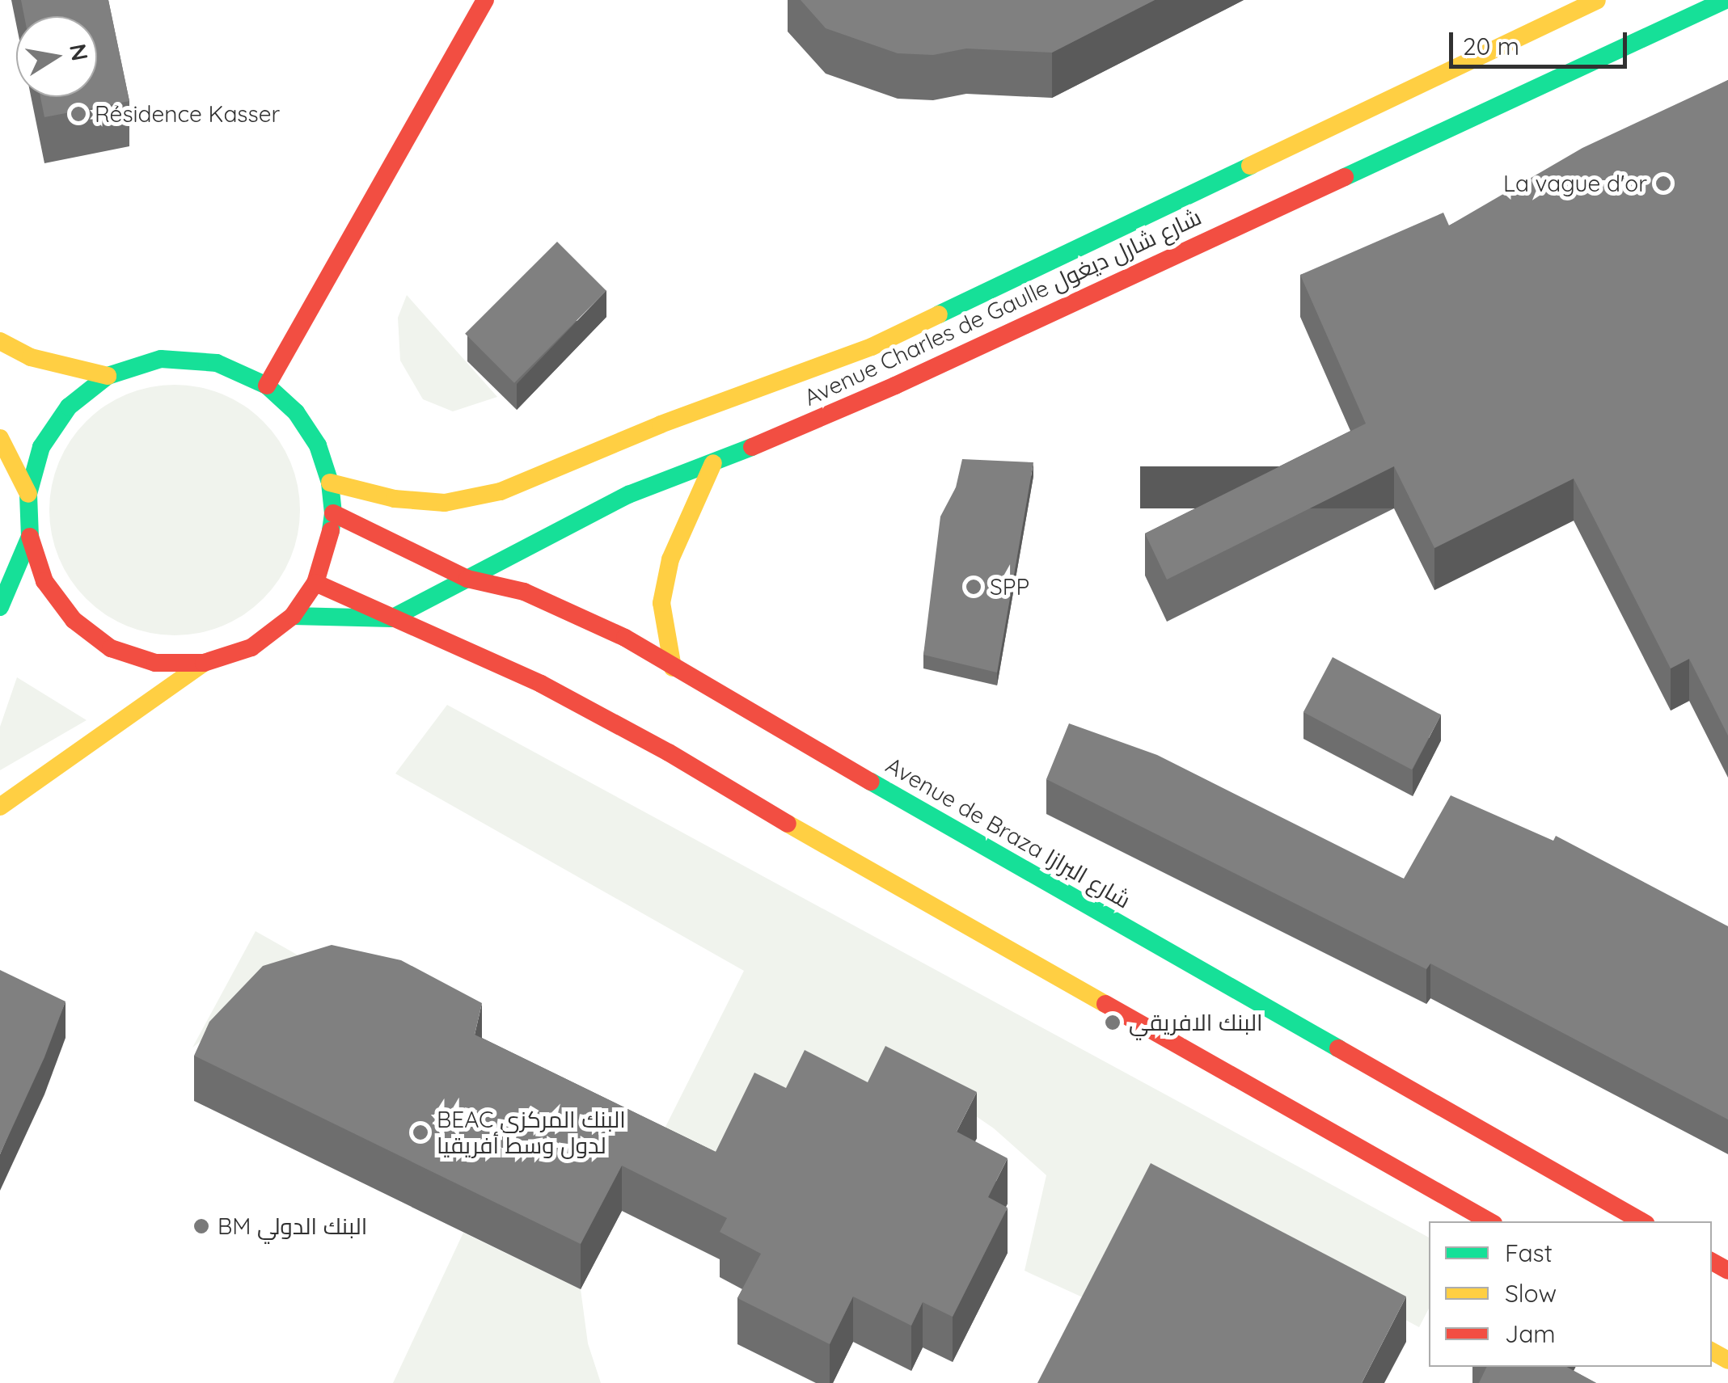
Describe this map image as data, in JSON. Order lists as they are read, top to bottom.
{
  "streets": {
    "main road": ["Avenue Charles de Gaulle شارع شارل ديغول", "Avenue de Braza شارع البرازا"]
  },
  "crossings": [
    ["Avenue Charles de Gaulle شارع شارل ديغول", "Avenue de Braza شارع البرازا"]
  ],
  "places": [
    "Résidence Kasser",
    "La vague d'or",
    "SPP",
    "البنك الافريقي",
    "BEAC البنك المركزي لدول وسط أفريقيا",
    "BM البنك الدولي"
  ],
  "legend": ["Fast", "Slow", "Jam"],
  "scale_bar": "20 m",
  "north": "right"
}
